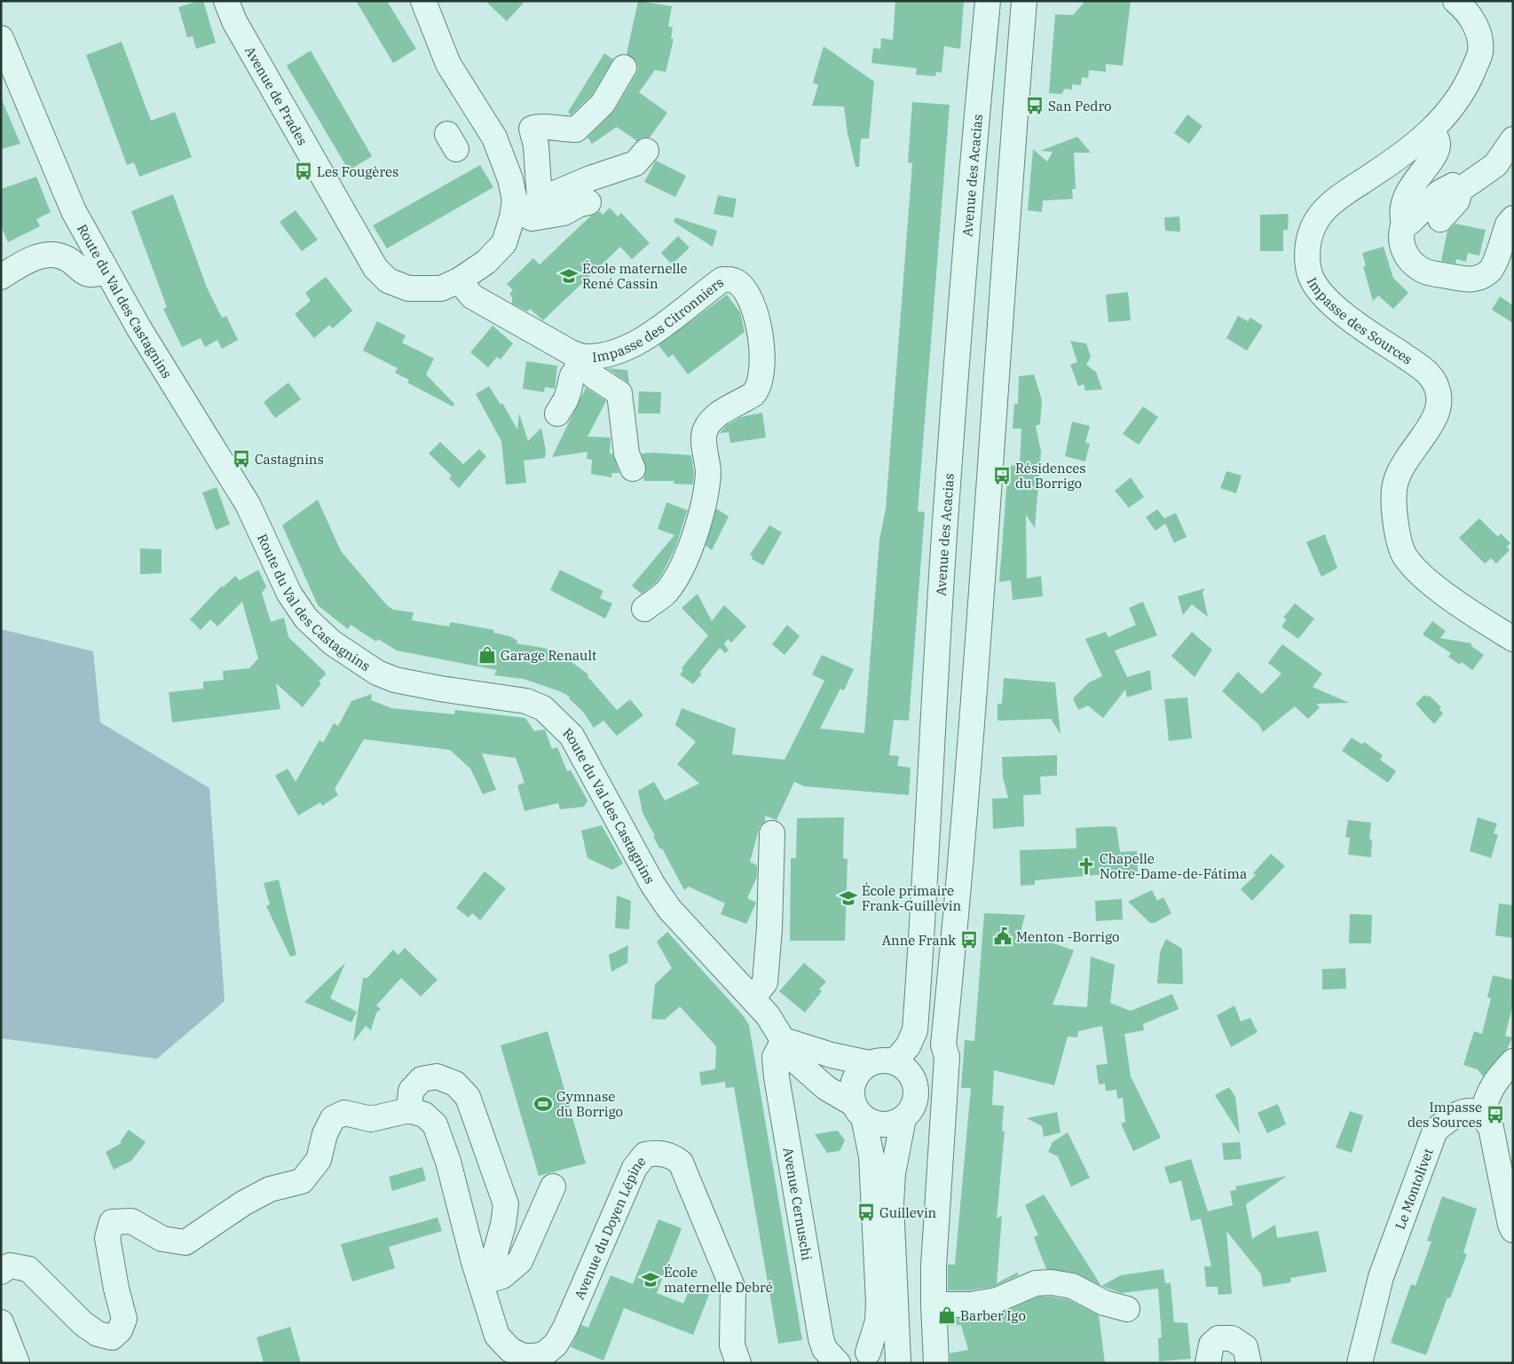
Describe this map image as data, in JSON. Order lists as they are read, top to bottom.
{
  "streets": {
    "street": [
      "Avenue de Prades",
      "Avenue des Acacias",
      "Route du Val des Castagnins",
      "Impasse des Sources",
      "Impasse des Citronniers",
      "Le Montolivet",
      "Avenue Cernuschi",
      "Avenue du Doyen Lépine"
    ]
  },
  "crossings": [
    ["Avenue de Prades", "Impasse des Citronniers"],
    ["Avenue des Acacias", "Route du Val des Castagnins"],
    ["Route du Val des Castagnins", "Avenue Cernuschi"]
  ],
  "places": {
    "bus stop": [
      "San Pedro",
      "Les Fougères",
      "Castagnins",
      "Résidences du Borrigo",
      "Anne Frank",
      "Impasse des Sources",
      "Guillevin"
    ],
    "school or university": ["École maternelle René Cassin", "École primaire Frank-Guillevin", "École maternelle Debré"],
    "shop": ["Garage Renault", "Barber Igo"],
    "church": ["Chapelle Notre-Dame-de-Fátima"],
    "public building": ["Menton -Borrigo"],
    "sports": ["Gymnase du Borrigo"]
  }
}
